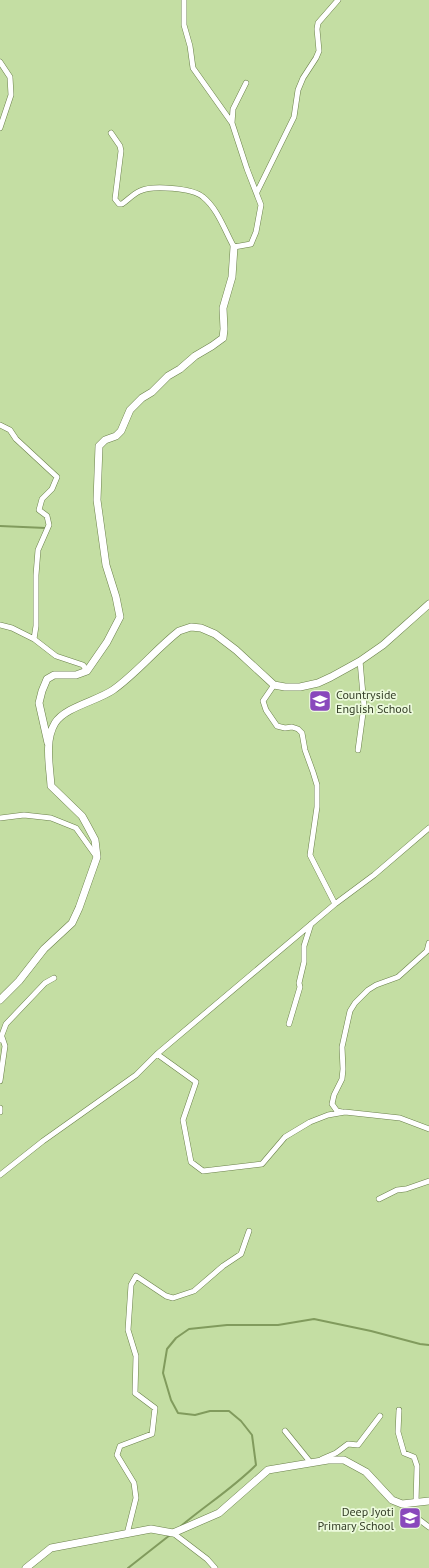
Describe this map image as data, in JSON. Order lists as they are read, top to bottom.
{
  "places": {
    "school or university": ["Countryside English School", "Deep Jyoti Primary School"]
  }
}
